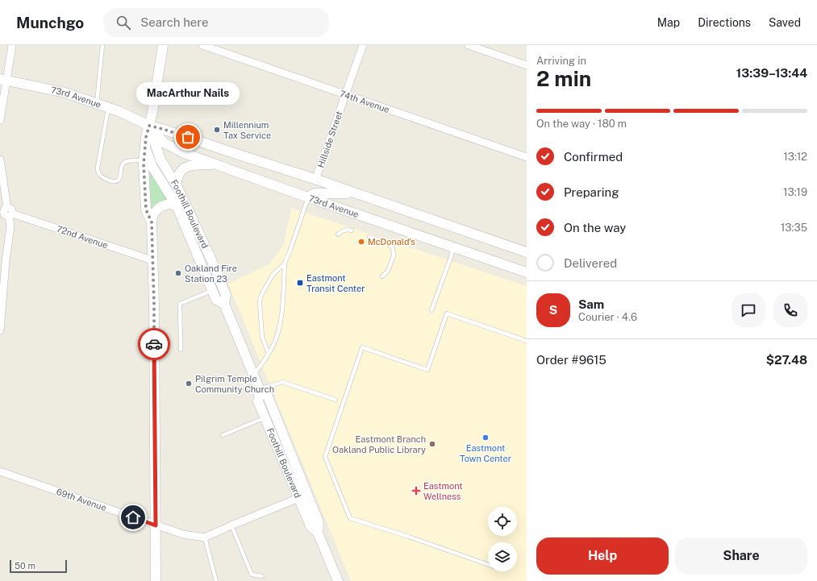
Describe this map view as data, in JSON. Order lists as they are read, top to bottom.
{
  "streets": {
    "main road": ["73rd Avenue", "Foothill Boulevard"],
    "street": [
      "74th Avenue",
      "Hillside Street",
      "72nd Avenue",
      "69th Avenue"
    ]
  },
  "crossings": [
    ["73rd Avenue", "Hillside Street"],
    ["73rd Avenue", "Foothill Boulevard"],
    ["74th Avenue", "Hillside Street"]
  ],
  "places": {
    "other": [
      "Millennium Tax Service",
      "MacArthur Nails",
      "McDonald's",
      "Oakland Fire Station 23",
      "Pilgrim Temple Community Church",
      "Eastmont Town Center",
      "Eastmont Branch Oakland Public Library"
    ],
    "transit": ["Eastmont Transit Center"],
    "health": ["Eastmont Wellness"]
  },
  "scale_bar": "50 m",
  "page": {
    "header": "Munchgo",
    "search": "Search here",
    "nav": ["Map", "Directions", "Saved"],
    "heading": ["2 min", "Arriving in", "13:39–13:44"],
    "panel": [
      "Sam",
      "Courier · 4.6",
      "Order #9615",
      "$27.48"
    ],
    "bubble": "MacArthur Nails",
    "bar": "On the way · 180 m",
    "list": [
      ["Confirmed", "13:12"],
      ["Preparing", "13:19"],
      ["On the way", "13:35"],
      "Delivered"
    ],
    "round": "S",
    "buttons": ["Help", "Share"],
    "scale": "50 m"
  }
}
